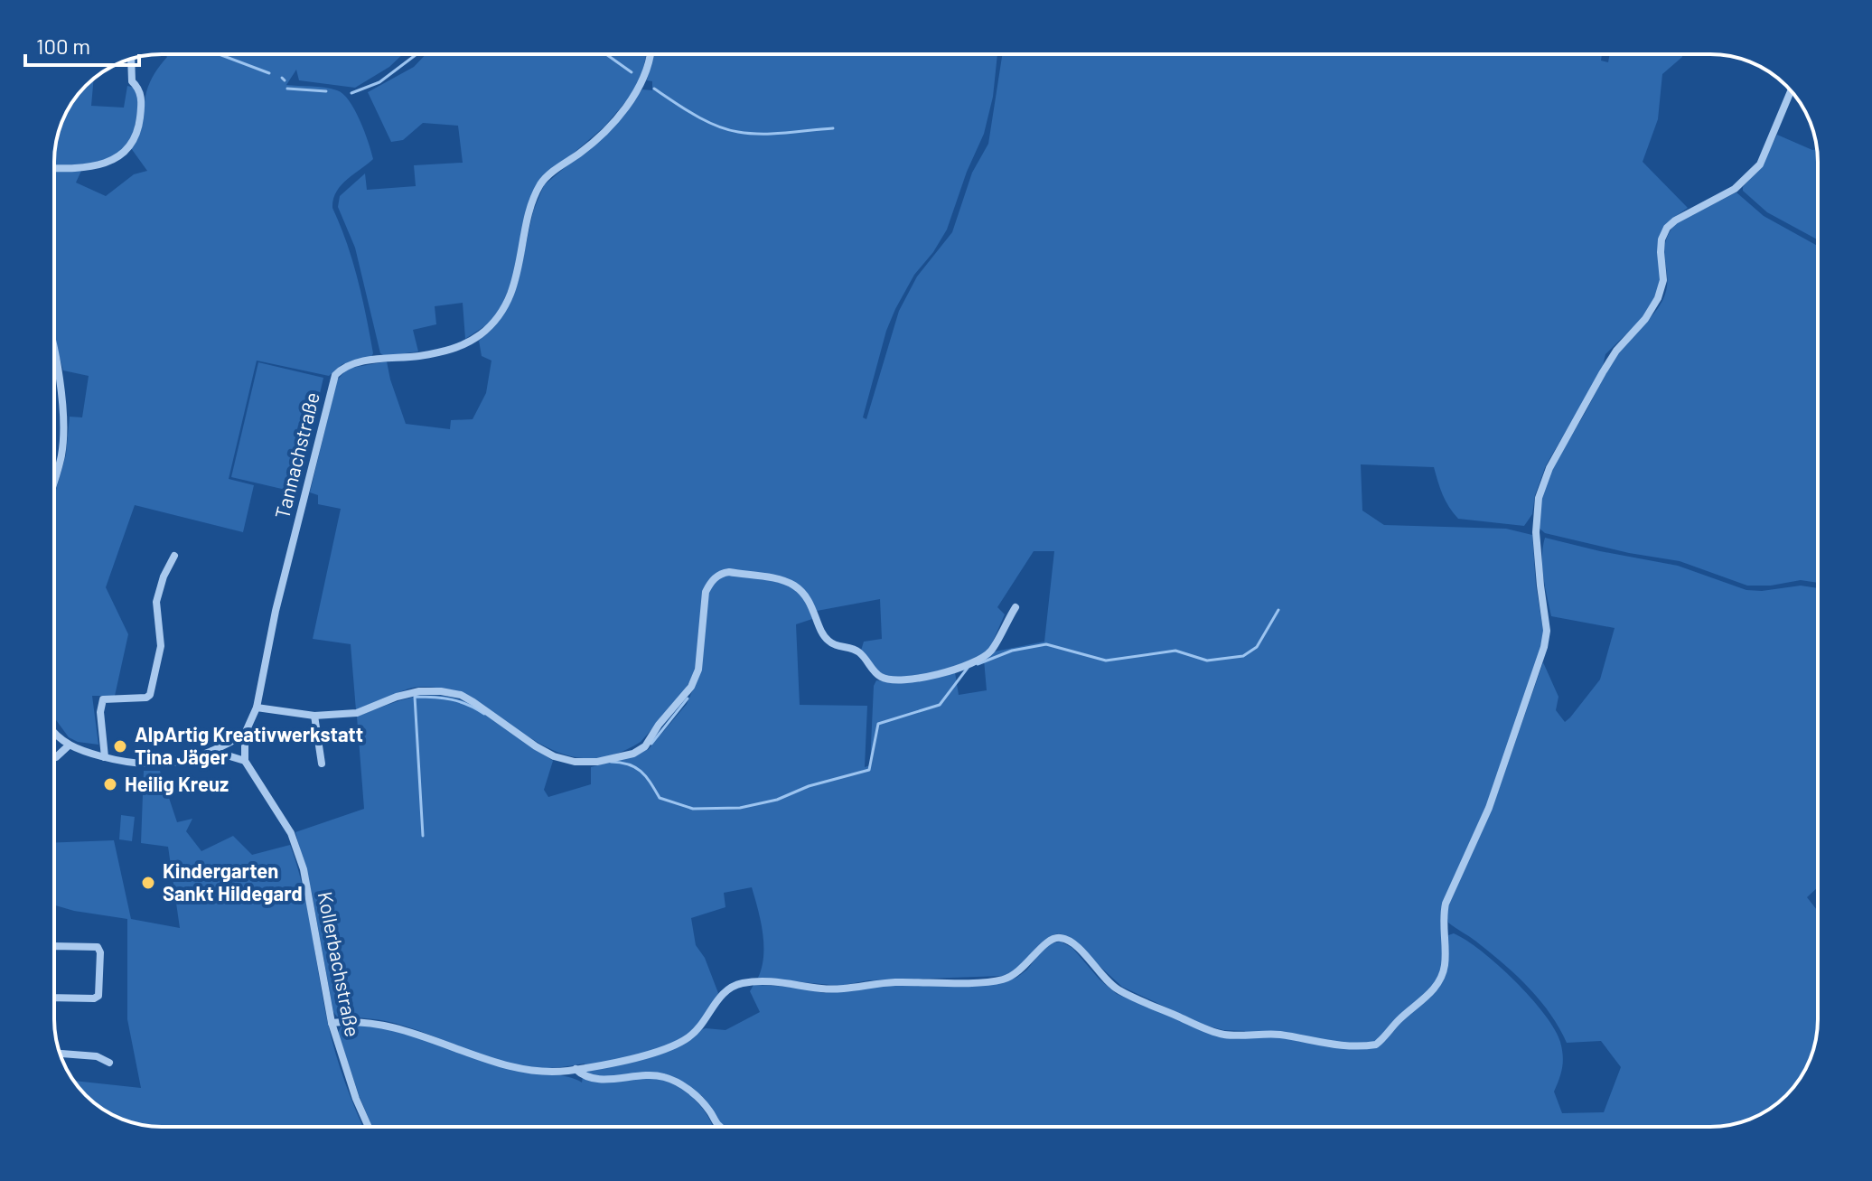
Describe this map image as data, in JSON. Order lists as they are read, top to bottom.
{
  "streets": {
    "street": ["Tannachstraße", "Kollerbachstraße"]
  },
  "crossings": [
    ["Tannachstraße", "Kollerbachstraße"]
  ],
  "places": ["AlpArtig Kreativwerkstatt Tina Jäger", "Heilig Kreuz", "Kindergarten Sankt Hildegard"],
  "scale_bar": "100 m"
}
